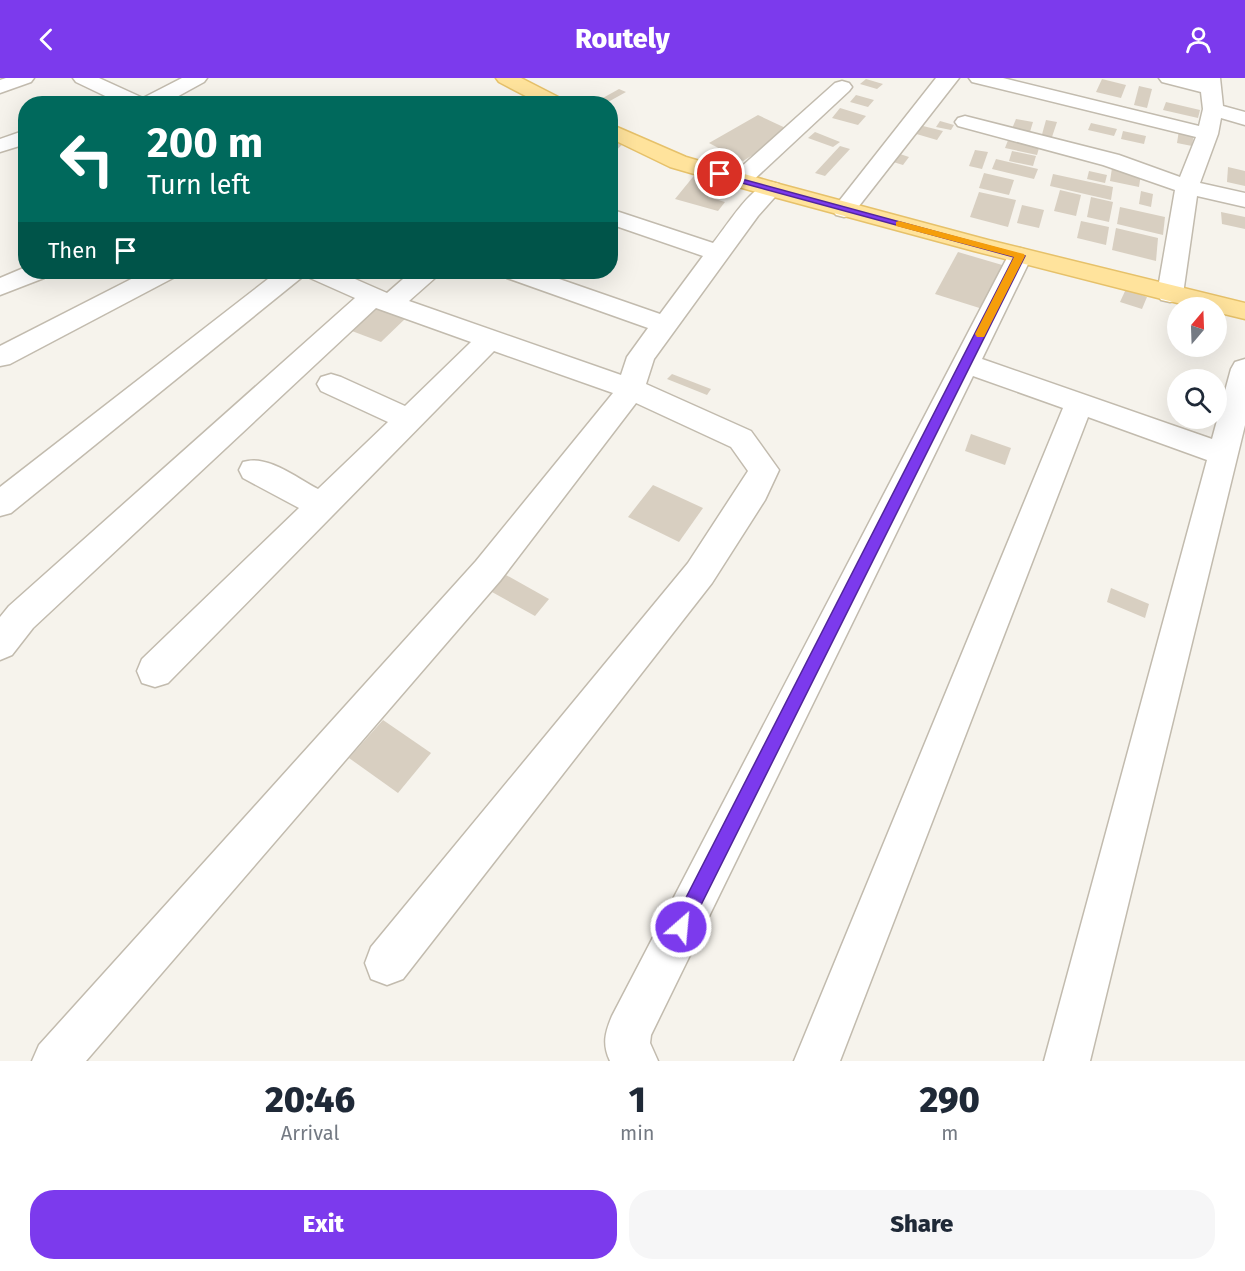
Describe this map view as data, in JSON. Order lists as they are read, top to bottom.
{
  "north": "top",
  "page": {
    "header": "Routely",
    "turn": ["200 m", "Turn left"],
    "then": "Then",
    "eta": [
      "20:46",
      "Arrival",
      "1",
      "min",
      "290",
      "m"
    ],
    "buttons": ["Exit", "Share"]
  }
}
